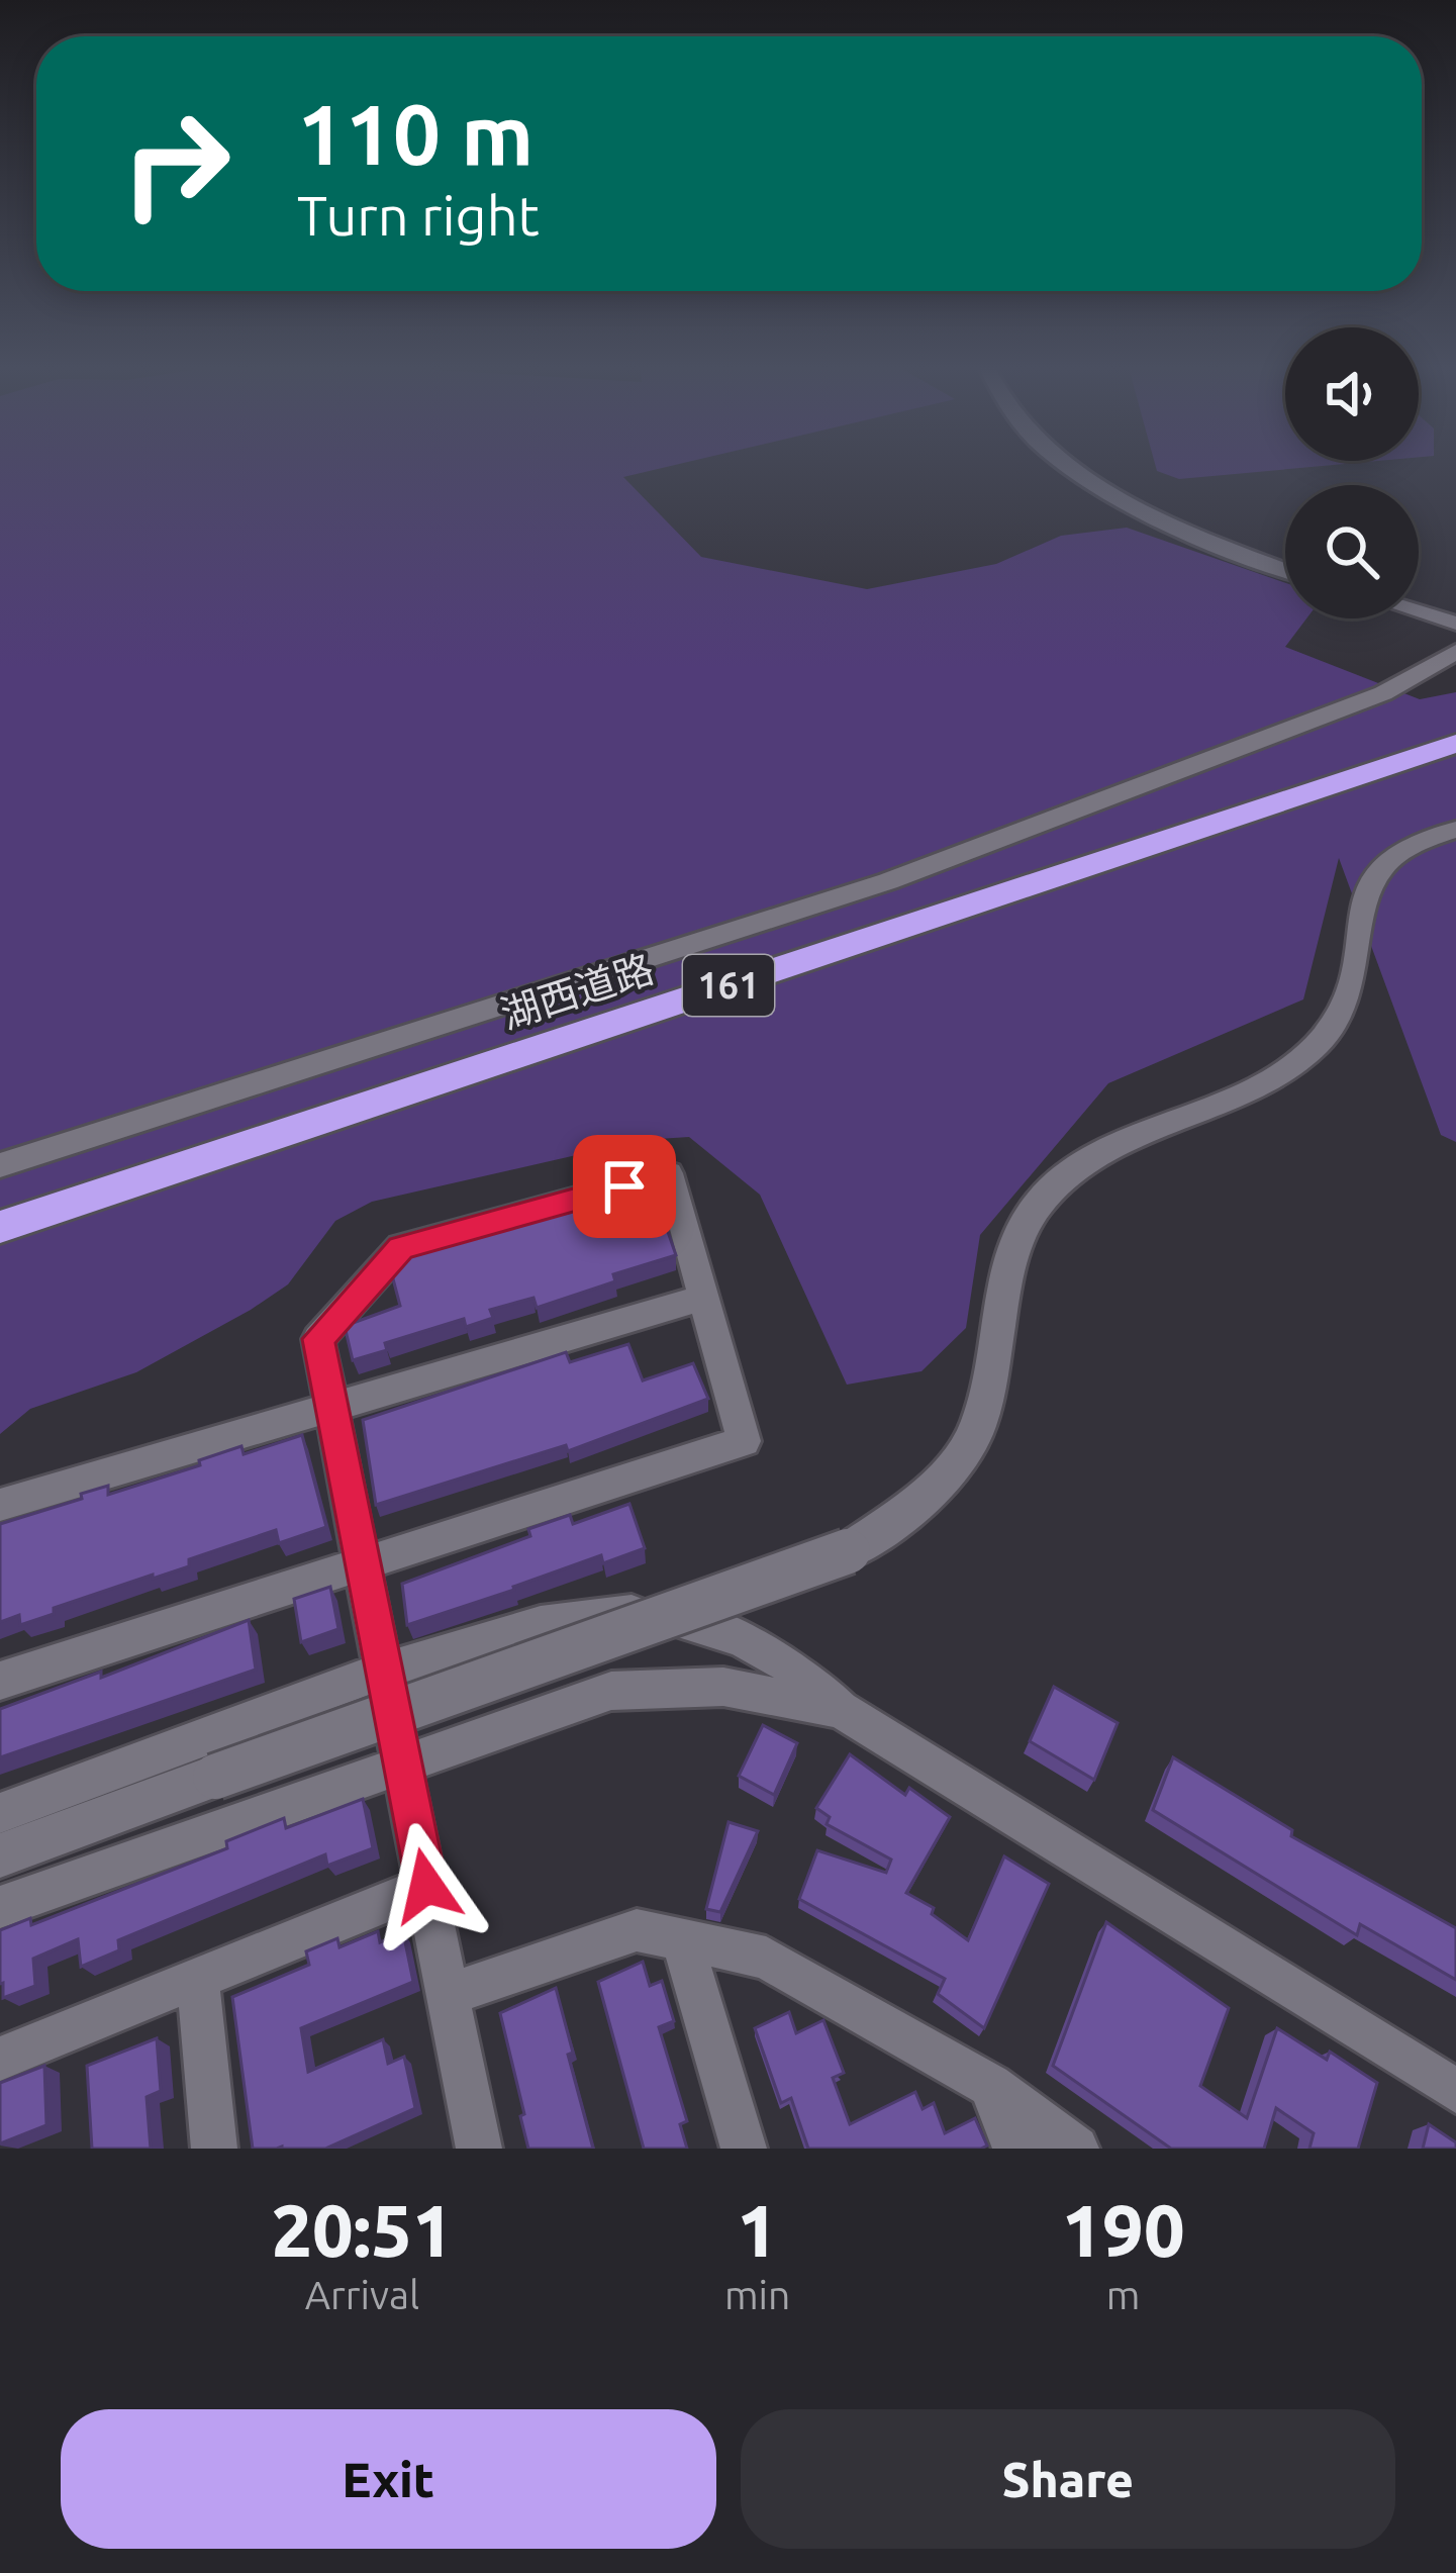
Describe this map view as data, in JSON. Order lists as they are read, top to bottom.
{
  "streets": {
    "highway": ["161", "湖西道路"]
  },
  "page": {
    "turn": ["110 m", "Turn right"],
    "eta": [
      "20:51",
      "Arrival",
      "1",
      "min",
      "190",
      "m"
    ],
    "buttons": ["Exit", "Share"]
  }
}
